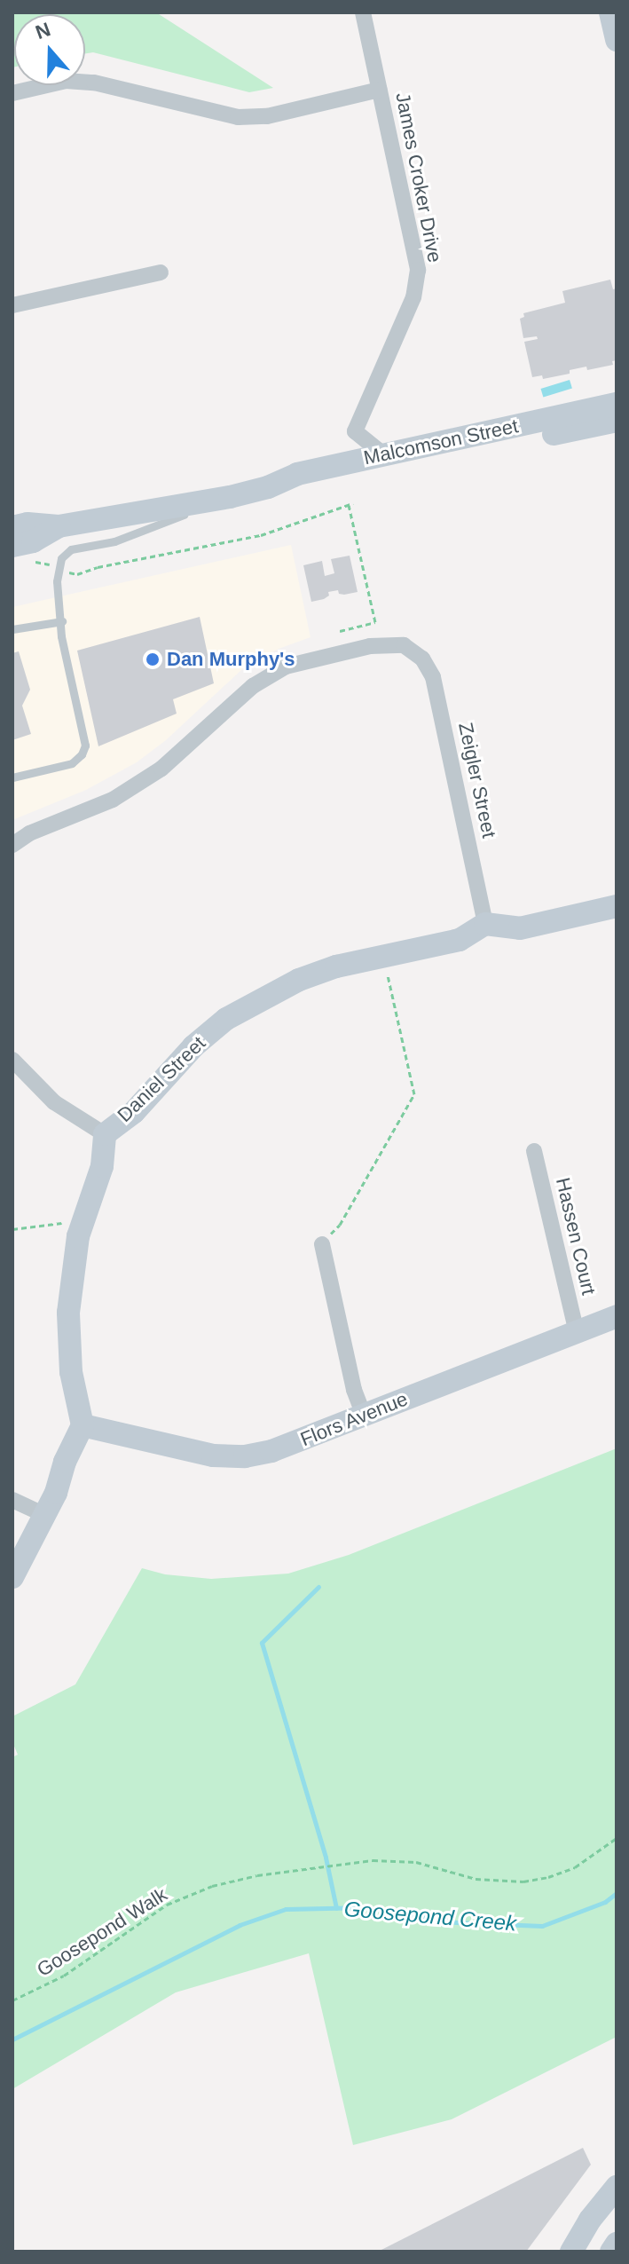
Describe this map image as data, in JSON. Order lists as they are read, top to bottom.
{
  "streets": {
    "street": [
      "James Croker Drive",
      "Malcomson Street",
      "Zeigler Street",
      "Daniel Street",
      "Hassen Court",
      "Flors Avenue"
    ],
    "path": ["Goosepond Walk"]
  },
  "crossings": [
    ["James Croker Drive", "Malcomson Street"],
    ["Zeigler Street", "Daniel Street"],
    ["Daniel Street", "Flors Avenue"],
    ["Hassen Court", "Flors Avenue"]
  ],
  "water": ["Goosepond Creek"],
  "places": ["Dan Murphy's"],
  "north": "top"
}
